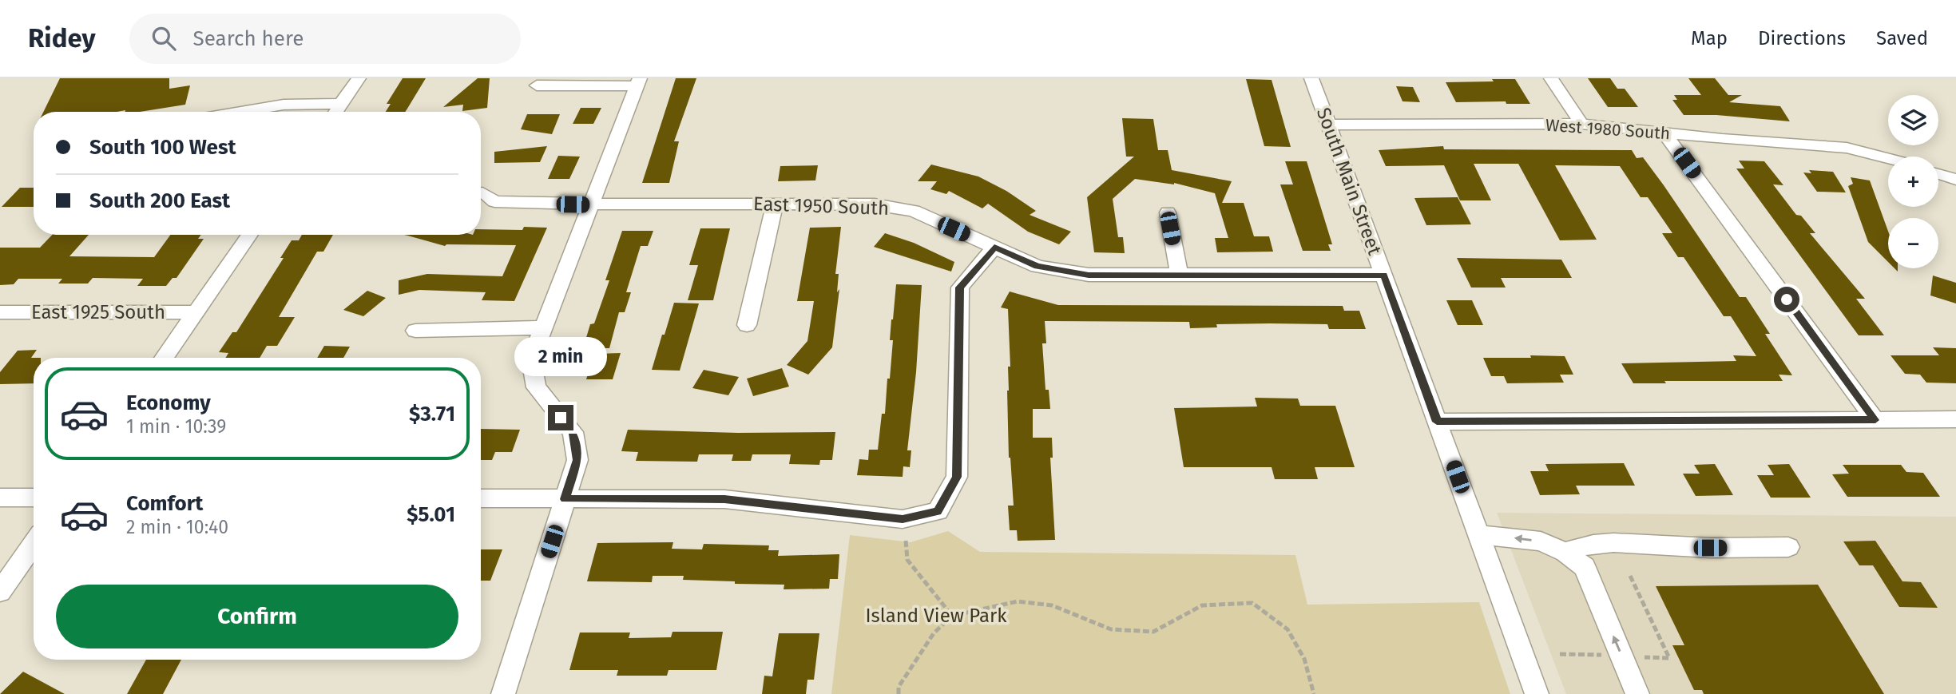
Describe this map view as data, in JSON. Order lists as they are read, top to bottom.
{
  "streets": {
    "street": [
      "West 1980 South",
      "South Main Street",
      "East 1950 South",
      "East 1925 South"
    ]
  },
  "crossings": [
    ["West 1980 South", "South Main Street"],
    ["South Main Street", "East 1950 South"]
  ],
  "parks": ["Island View Park"],
  "page": {
    "header": "Ridey",
    "search": "Search here",
    "nav": ["Map", "Directions", "Saved"],
    "map_buttons": ["+", "−"],
    "banner": ["South 100 West", "South 200 East"],
    "bubble": "2 min",
    "list": [
      {
        "name": "Economy",
        "note": "1 min · 10:39",
        "value": "$3.71"
      },
      {
        "name": "Comfort",
        "note": "2 min · 10:40",
        "value": "$5.01"
      }
    ],
    "buttons": "Confirm"
  }
}
